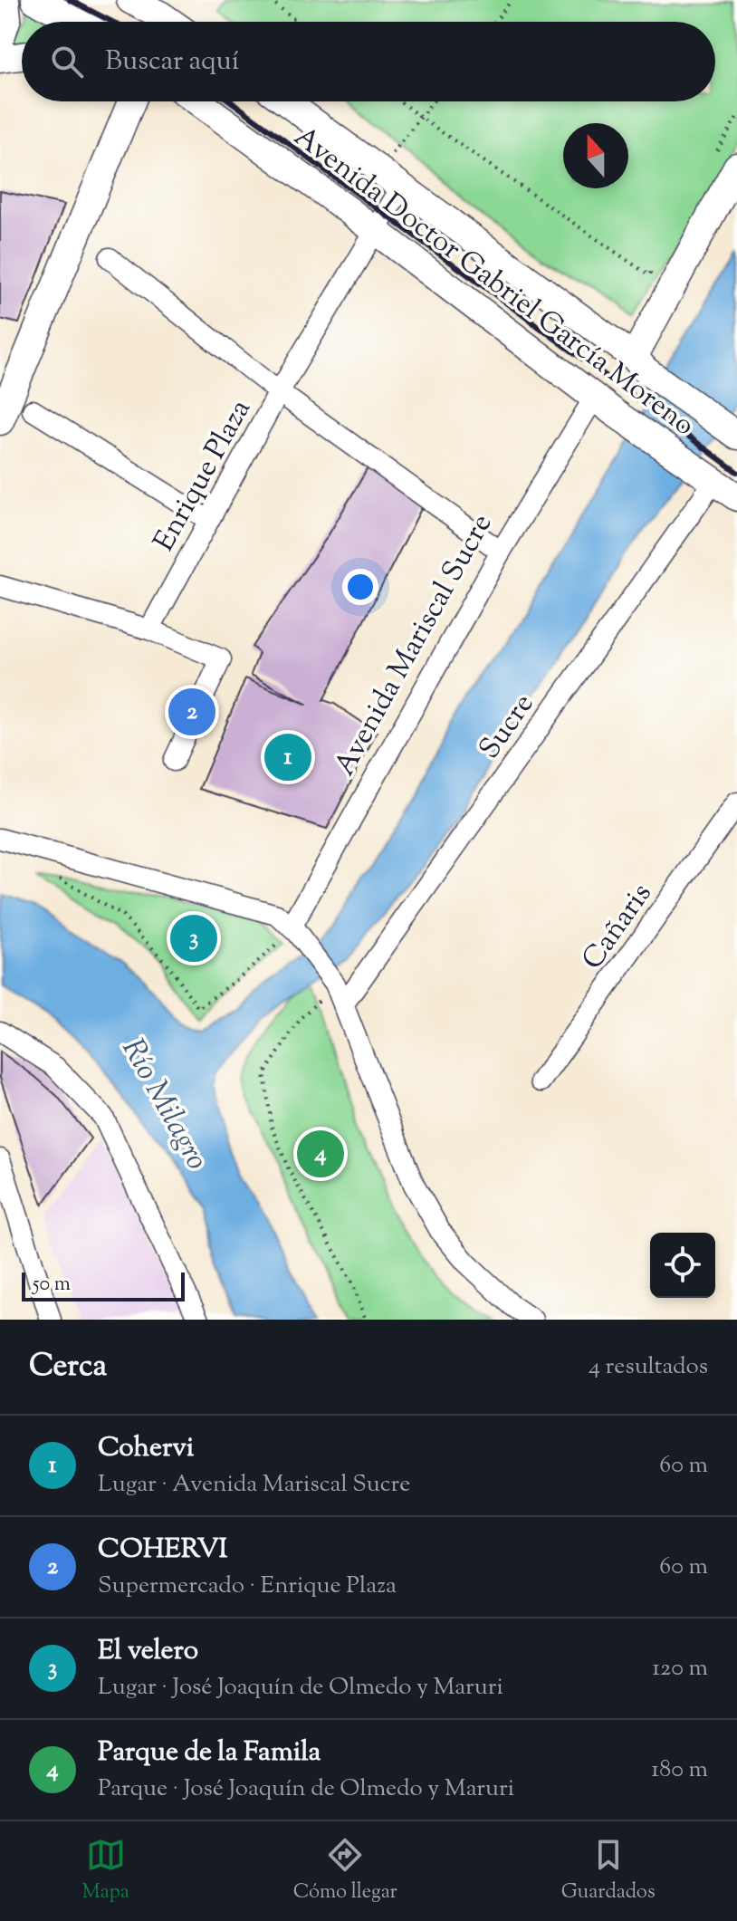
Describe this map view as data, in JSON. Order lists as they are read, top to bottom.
{
  "streets": {
    "main road": ["Avenida Doctor Gabriel García Moreno"],
    "street": [
      "Enrique Plaza",
      "Avenida Mariscal Sucre",
      "Sucre",
      "Cañaris"
    ]
  },
  "crossings": [
    ["Avenida Doctor Gabriel García Moreno", "Enrique Plaza"],
    ["Avenida Doctor Gabriel García Moreno", "Avenida Mariscal Sucre"],
    ["Avenida Doctor Gabriel García Moreno", "Sucre"]
  ],
  "water": ["Río Milagro"],
  "scale_bar": "50 m",
  "north": "top",
  "page": {
    "search": "Buscar aquí",
    "pins": [
      "2",
      "1",
      "3",
      "4"
    ],
    "scale": "50 m",
    "heading": ["Cerca", "4 resultados"],
    "list": [
      {
        "mark": "1",
        "name": "Cohervi",
        "note": "Lugar · Avenida Mariscal Sucre",
        "value": "60 m"
      },
      {
        "mark": "2",
        "name": "COHERVI",
        "note": "Supermercado · Enrique Plaza",
        "value": "60 m"
      },
      {
        "mark": "3",
        "name": "El velero",
        "note": "Lugar · José Joaquín de Olmedo y Maruri",
        "value": "120 m"
      },
      {
        "mark": "4",
        "name": "Parque de la Famila",
        "note": "Parque · José Joaquín de Olmedo y Maruri",
        "value": "180 m"
      }
    ],
    "nav": ["Mapa", "Cómo llegar", "Guardados"]
  }
}
